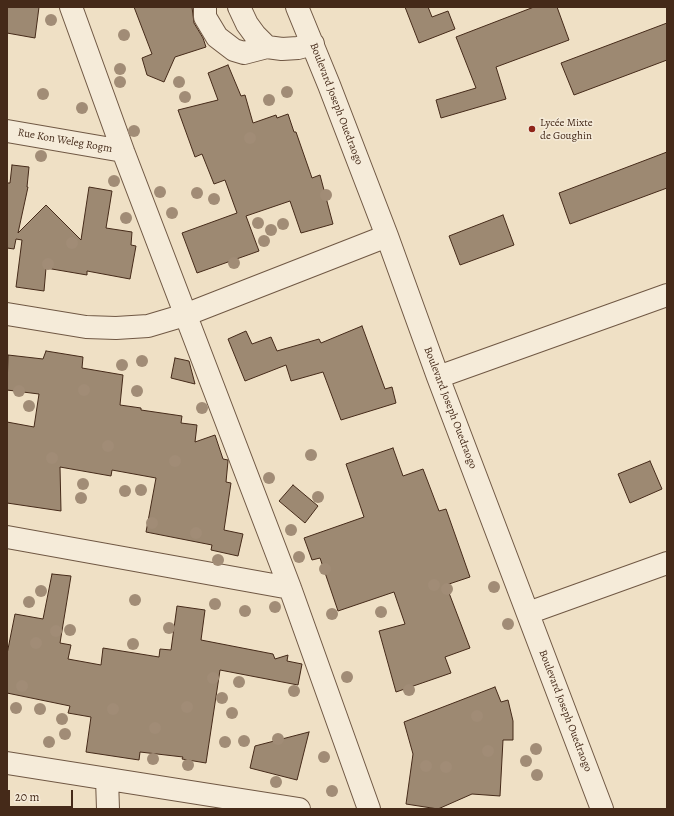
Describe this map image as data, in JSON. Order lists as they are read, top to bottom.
{
  "streets": {
    "street": ["Boulevard Joseph Ouedraogo", "Rue Kon Weleg Rogm"]
  },
  "places": ["Lycée Mixte de Goughin"],
  "scale_bar": "20 m"
}
